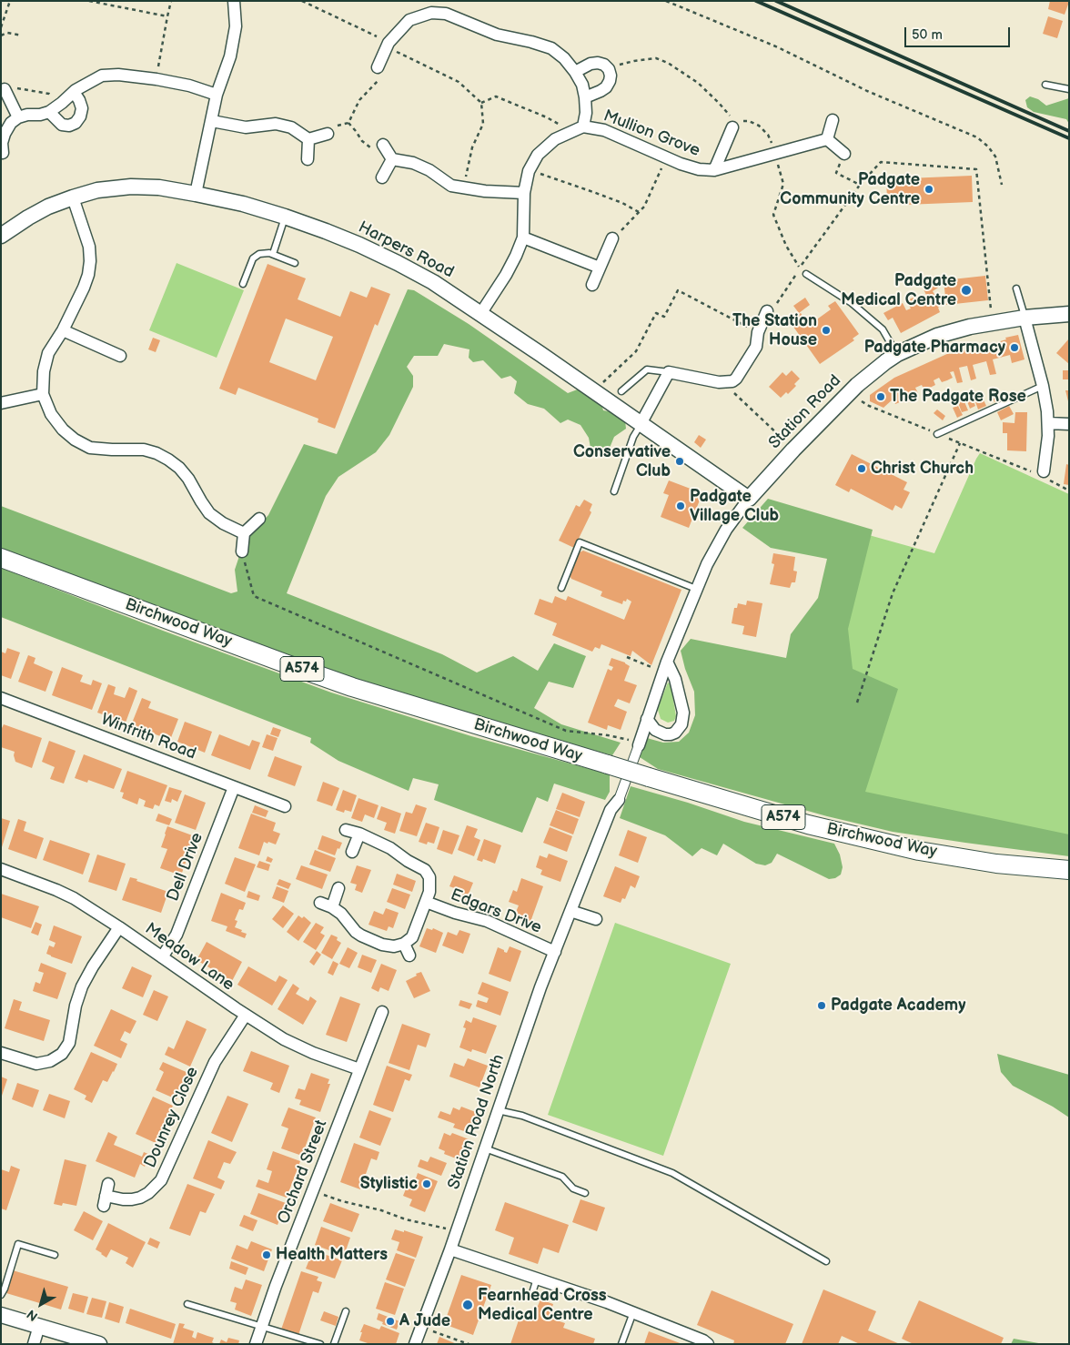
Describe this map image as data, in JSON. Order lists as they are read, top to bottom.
{
  "streets": {
    "main road": ["Birchwood Way", "A574"],
    "street": [
      "Mullion Grove",
      "Harpers Road",
      "Station Road",
      "Winfrith Road",
      "Dell Drive",
      "Edgars Drive",
      "Meadow Lane",
      "Dounrey Close",
      "Station Road North",
      "Orchard Street"
    ]
  },
  "crossings": [
    ["Mullion Grove", "Harpers Road"],
    ["Harpers Road", "Station Road"],
    ["Winfrith Road", "Dell Drive"],
    ["Dell Drive", "Meadow Lane"],
    ["Edgars Drive", "Station Road North"],
    ["Meadow Lane", "Dounrey Close"],
    ["Meadow Lane", "Orchard Street"]
  ],
  "places": [
    "Padgate Community Centre",
    "Padgate Medical Centre",
    "The Station House",
    "Padgate Pharmacy",
    "The Padgate Rose",
    "Conservative Club",
    "Christ Church",
    "Padgate Village Club",
    "Padgate Academy",
    "Stylistic",
    "Health Matters",
    "Fearnhead Cross Medical Centre",
    "A Jude"
  ],
  "scale_bar": "50 m",
  "north": "bottom left"
}
